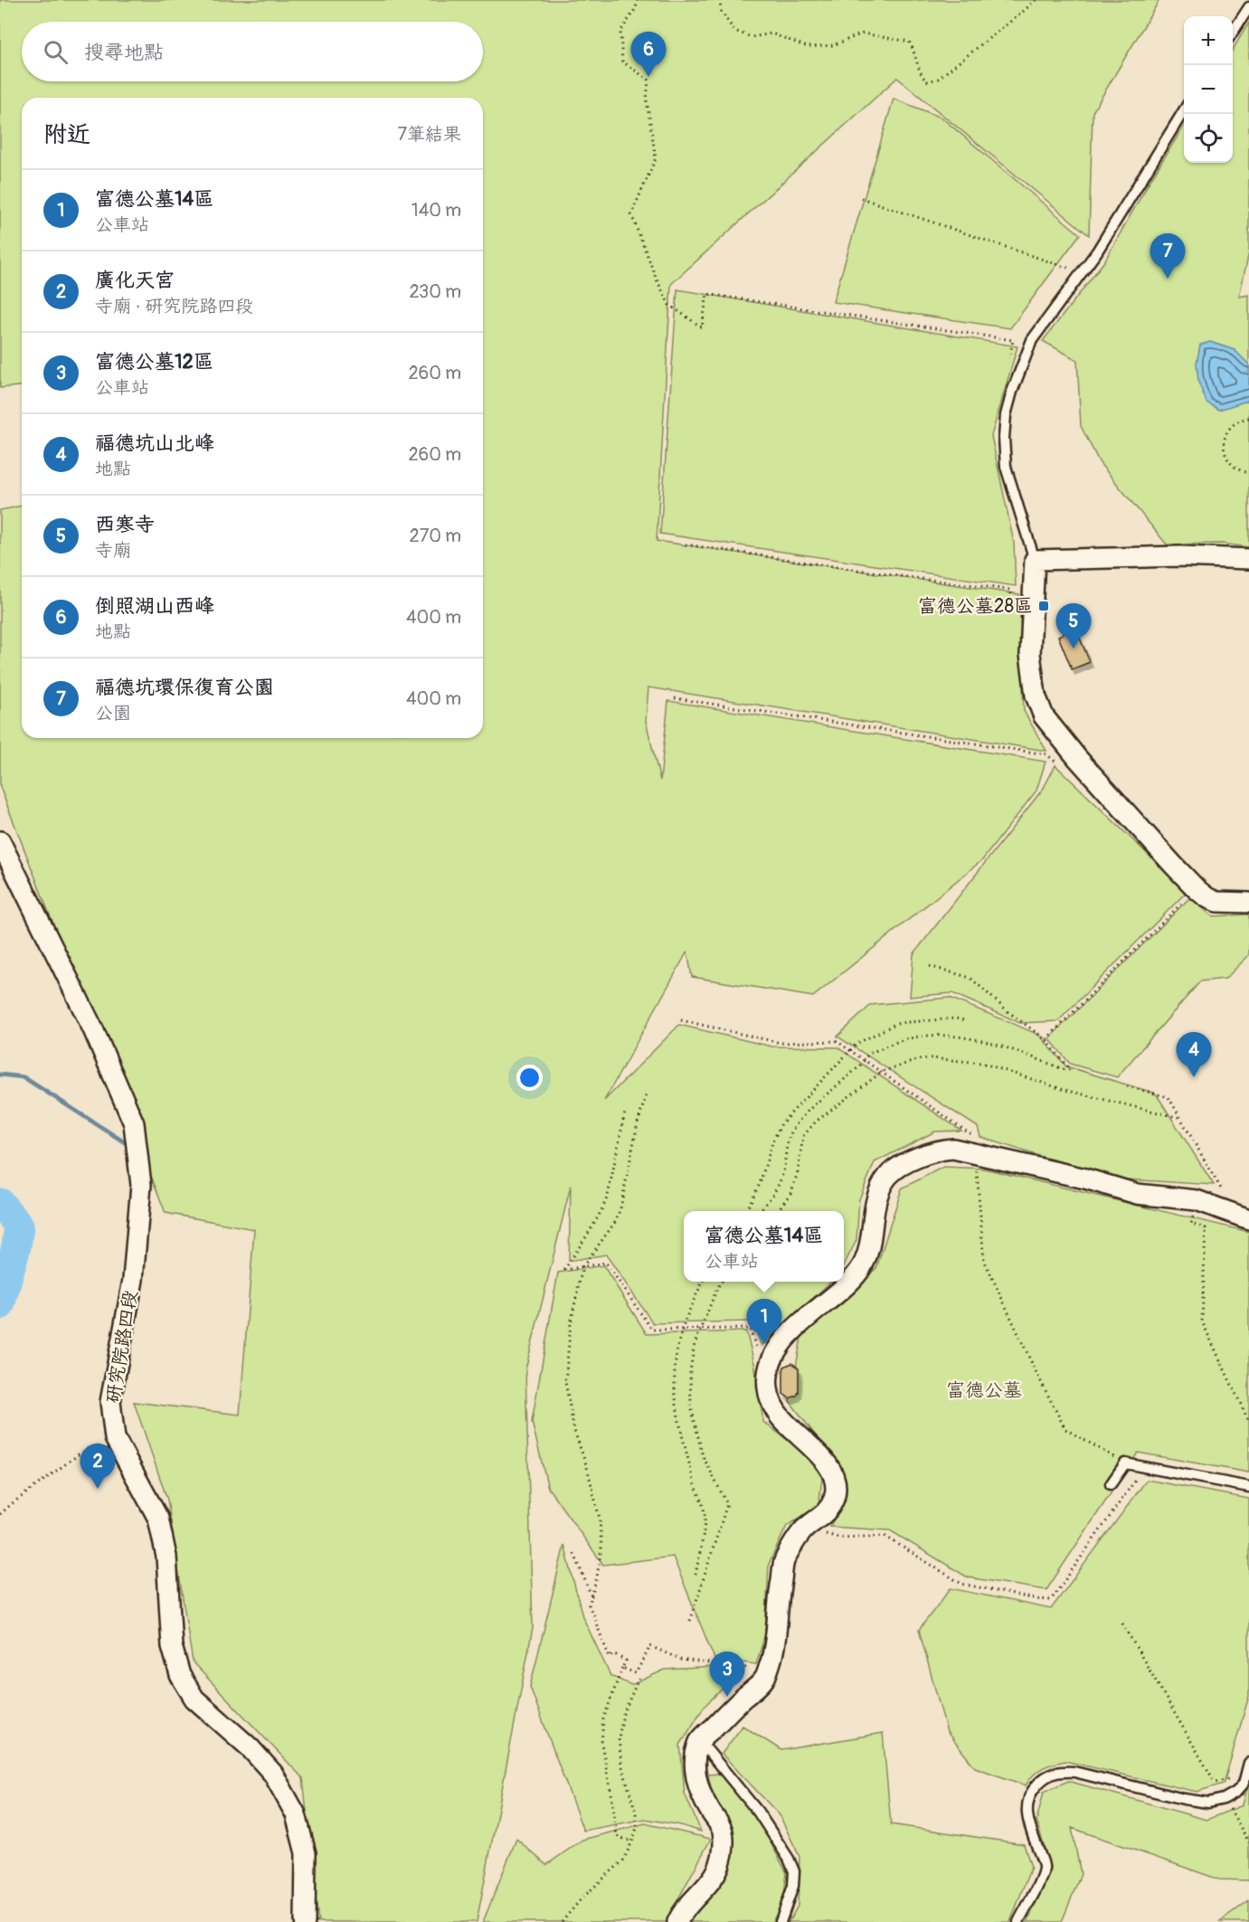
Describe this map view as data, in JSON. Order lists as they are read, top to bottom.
{
  "streets": {
    "street": ["研究院路四段"]
  },
  "parks": ["富德公墓"],
  "places": {
    "transit": ["富德公墓28區"]
  },
  "page": {
    "map_buttons": ["+", "−"],
    "search": "搜尋地點",
    "pins": [
      "6",
      "7",
      "5",
      "4",
      "1",
      "2",
      "3"
    ],
    "heading": ["附近", "7筆結果"],
    "list": [
      {
        "mark": "1",
        "name": "富德公墓14區",
        "note": "公車站",
        "value": "140 m"
      },
      {
        "mark": "2",
        "name": "廣化天宮",
        "note": "寺廟 · 研究院路四段",
        "value": "230 m"
      },
      {
        "mark": "3",
        "name": "富德公墓12區",
        "note": "公車站",
        "value": "260 m"
      },
      {
        "mark": "4",
        "name": "福德坑山北峰",
        "note": "地點",
        "value": "260 m"
      },
      {
        "mark": "5",
        "name": "西寒寺",
        "note": "寺廟",
        "value": "270 m"
      },
      {
        "mark": "6",
        "name": "倒照湖山西峰",
        "note": "地點",
        "value": "400 m"
      },
      {
        "mark": "7",
        "name": "福德坑環保復育公園",
        "note": "公園",
        "value": "400 m"
      }
    ],
    "popup": ["富德公墓14區", "公車站"]
  }
}
